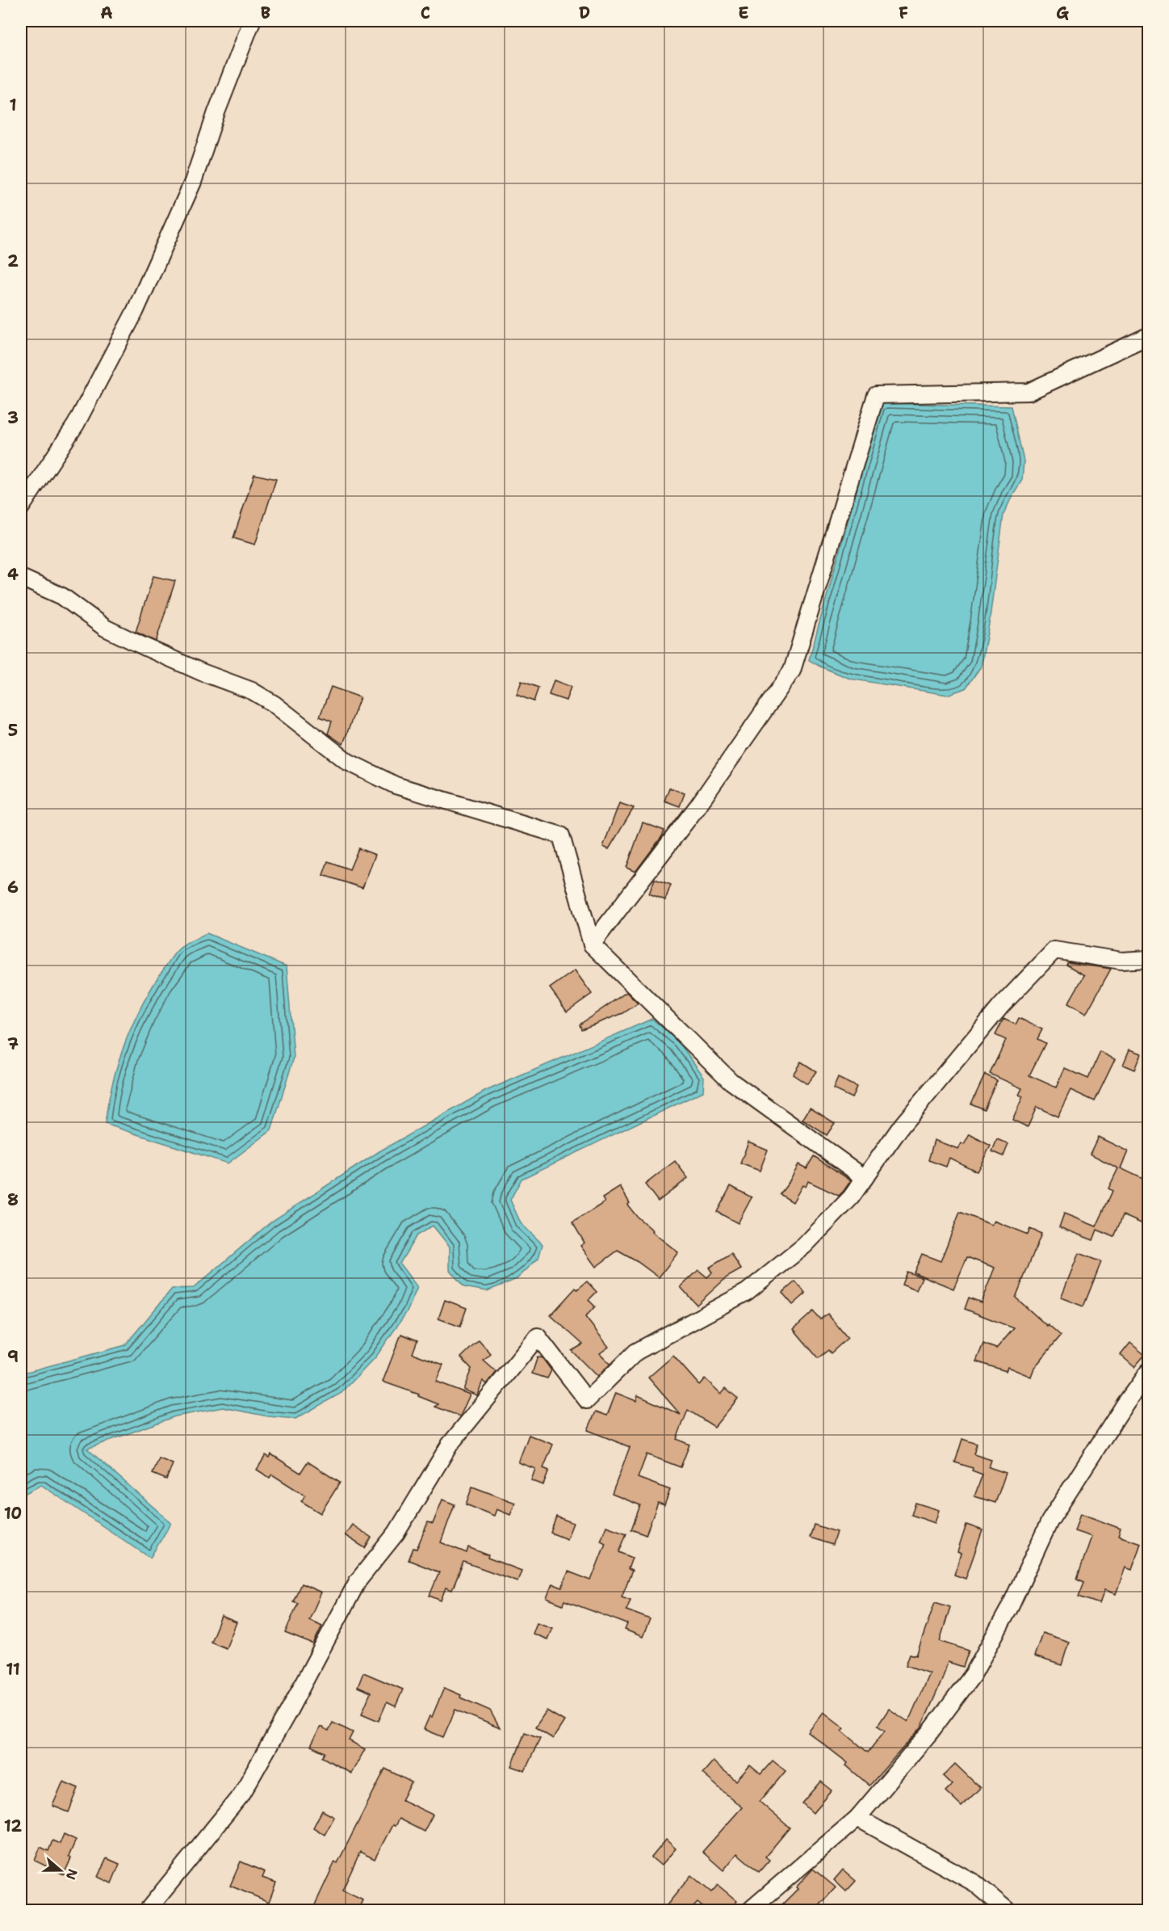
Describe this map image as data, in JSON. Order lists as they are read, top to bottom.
{
  "north": "right",
  "grid": {
    "columns": [
      "A",
      "B",
      "C",
      "D",
      "E",
      "F",
      "G"
    ],
    "rows": [
      "1",
      "2",
      "3",
      "4",
      "5",
      "6",
      "7",
      "8",
      "9",
      "10",
      "11",
      "12"
    ]
  }
}
